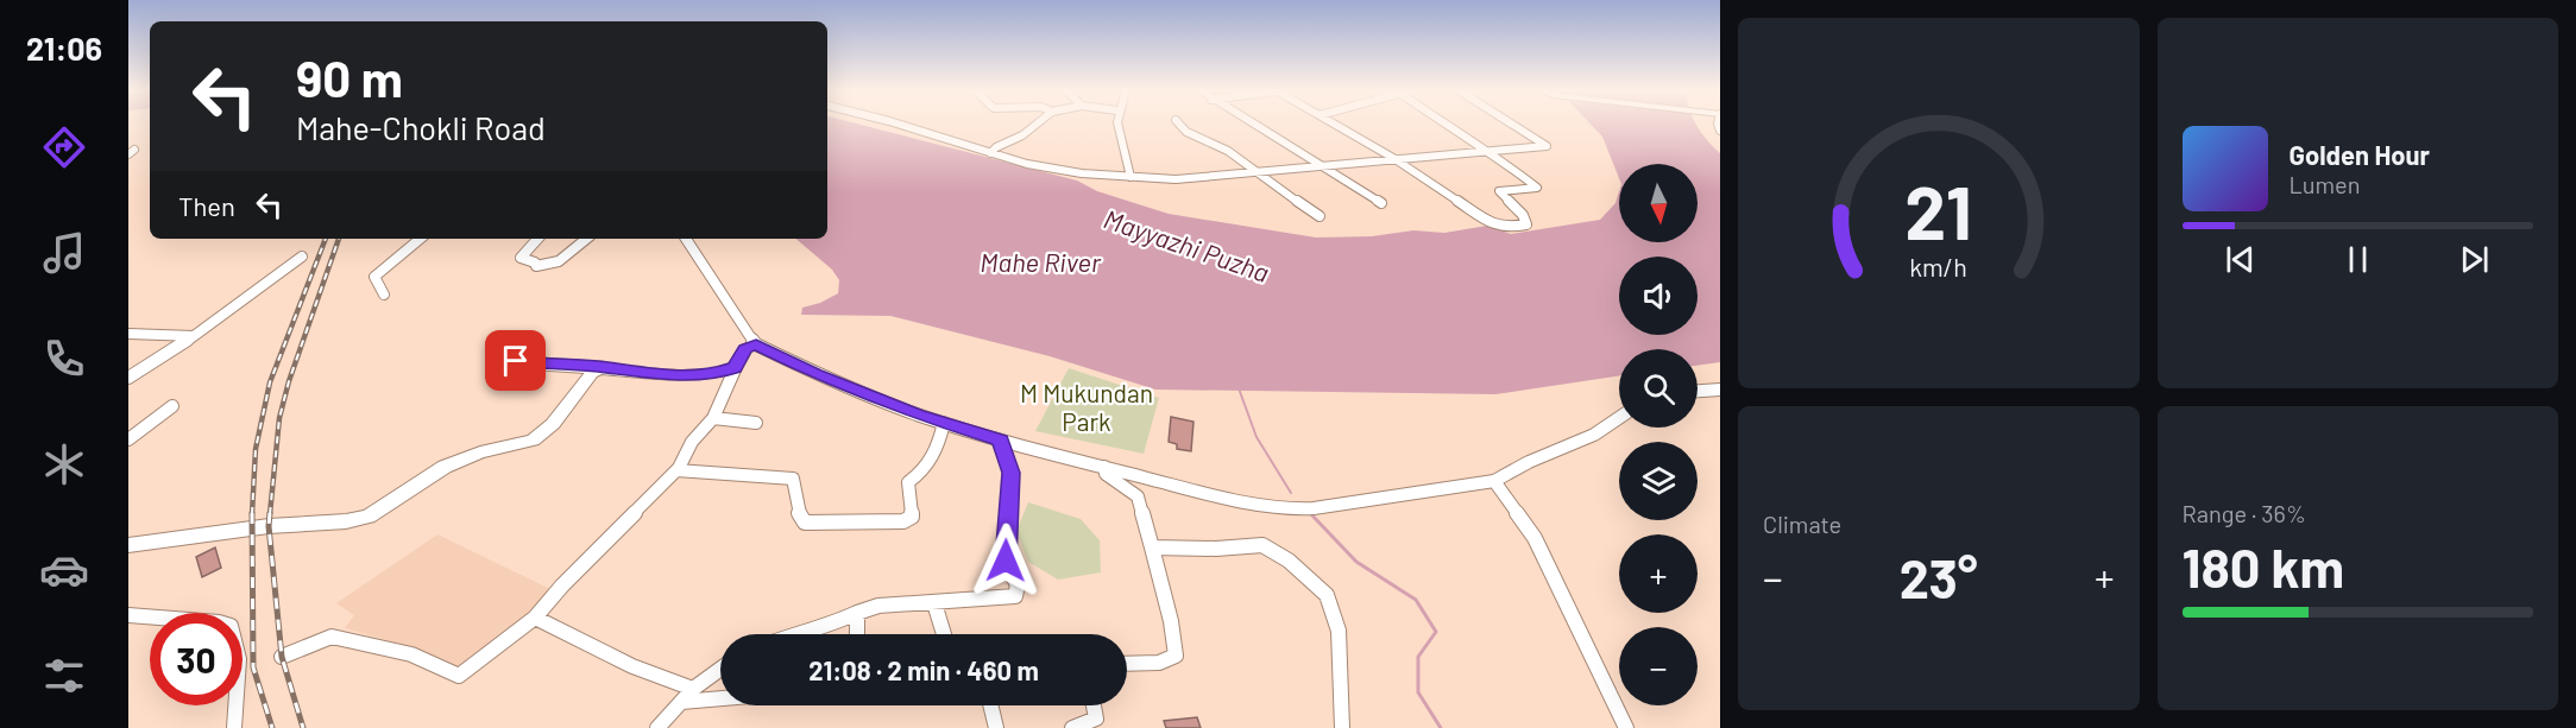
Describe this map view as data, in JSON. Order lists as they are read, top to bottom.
{
  "water": ["Mayyazhi Puzha", "Mahe River"],
  "parks": ["M Mukundan Park"],
  "north": "bottom",
  "page": {
    "tabs": "21:06",
    "turn": ["90 m", "Mahe-Chokli Road"],
    "song": ["Golden Hour", "Lumen"],
    "map_buttons": ["+", "−"],
    "then": "Then",
    "tile": [
      "Climate",
      ["Range · 36%", "180 km"]
    ],
    "heat": ["−", "23°", "+"],
    "limit": "30",
    "trip": "21:08 · 2 min · 460 m",
    "gauge": ["21", "km/h"]
  }
}
